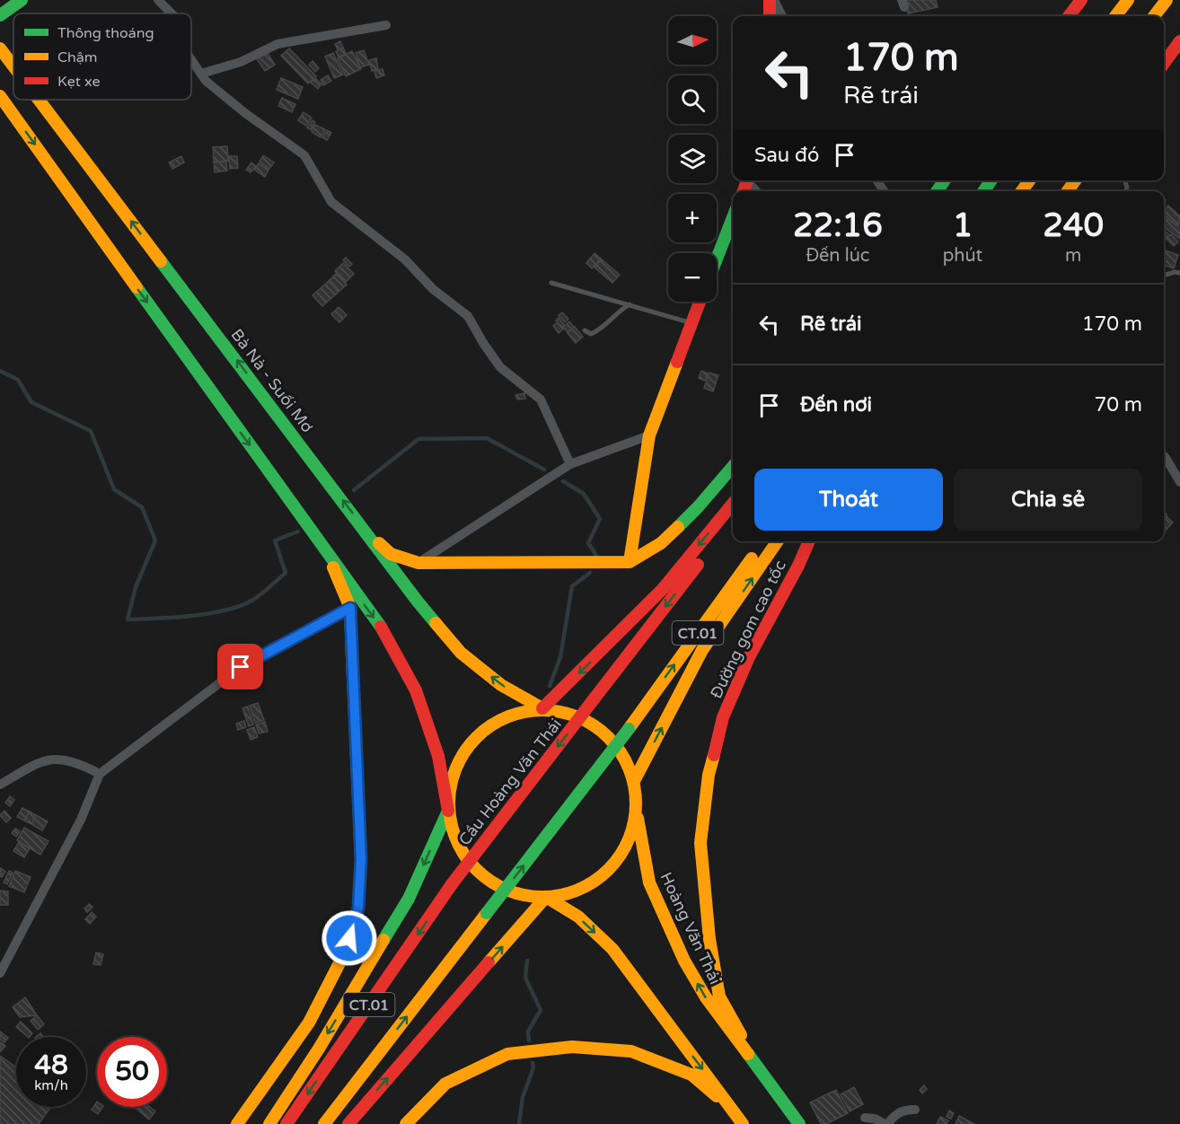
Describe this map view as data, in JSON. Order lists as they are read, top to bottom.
{
  "streets": {
    "main road": [
      "Bà Nà - Suối Mơ",
      "Đường gom cao tốc",
      "CT.01",
      "Cầu Hoàng Văn Thái",
      "Hoàng Văn Thái"
    ]
  },
  "crossings": [
    ["Bà Nà - Suối Mơ", "Hoàng Văn Thái"],
    ["Đường gom cao tốc", "Hoàng Văn Thái"]
  ],
  "legend": ["Thông thoáng", "Chậm", "Kẹt xe"],
  "north": "right",
  "page": {
    "map_buttons": ["+", "−"],
    "turn": ["170 m", "Rẽ trái"],
    "then": "Sau đó",
    "eta": [
      "22:16",
      "Đến lúc",
      "1",
      "phút",
      "240",
      "m"
    ],
    "list": [
      {
        "name": "Rẽ trái",
        "value": "170 m"
      },
      {
        "name": "Đến nơi",
        "value": "70 m"
      }
    ],
    "buttons": ["Thoát", "Chia sẻ"],
    "speed": "48 km/h",
    "limit": "50"
  }
}
